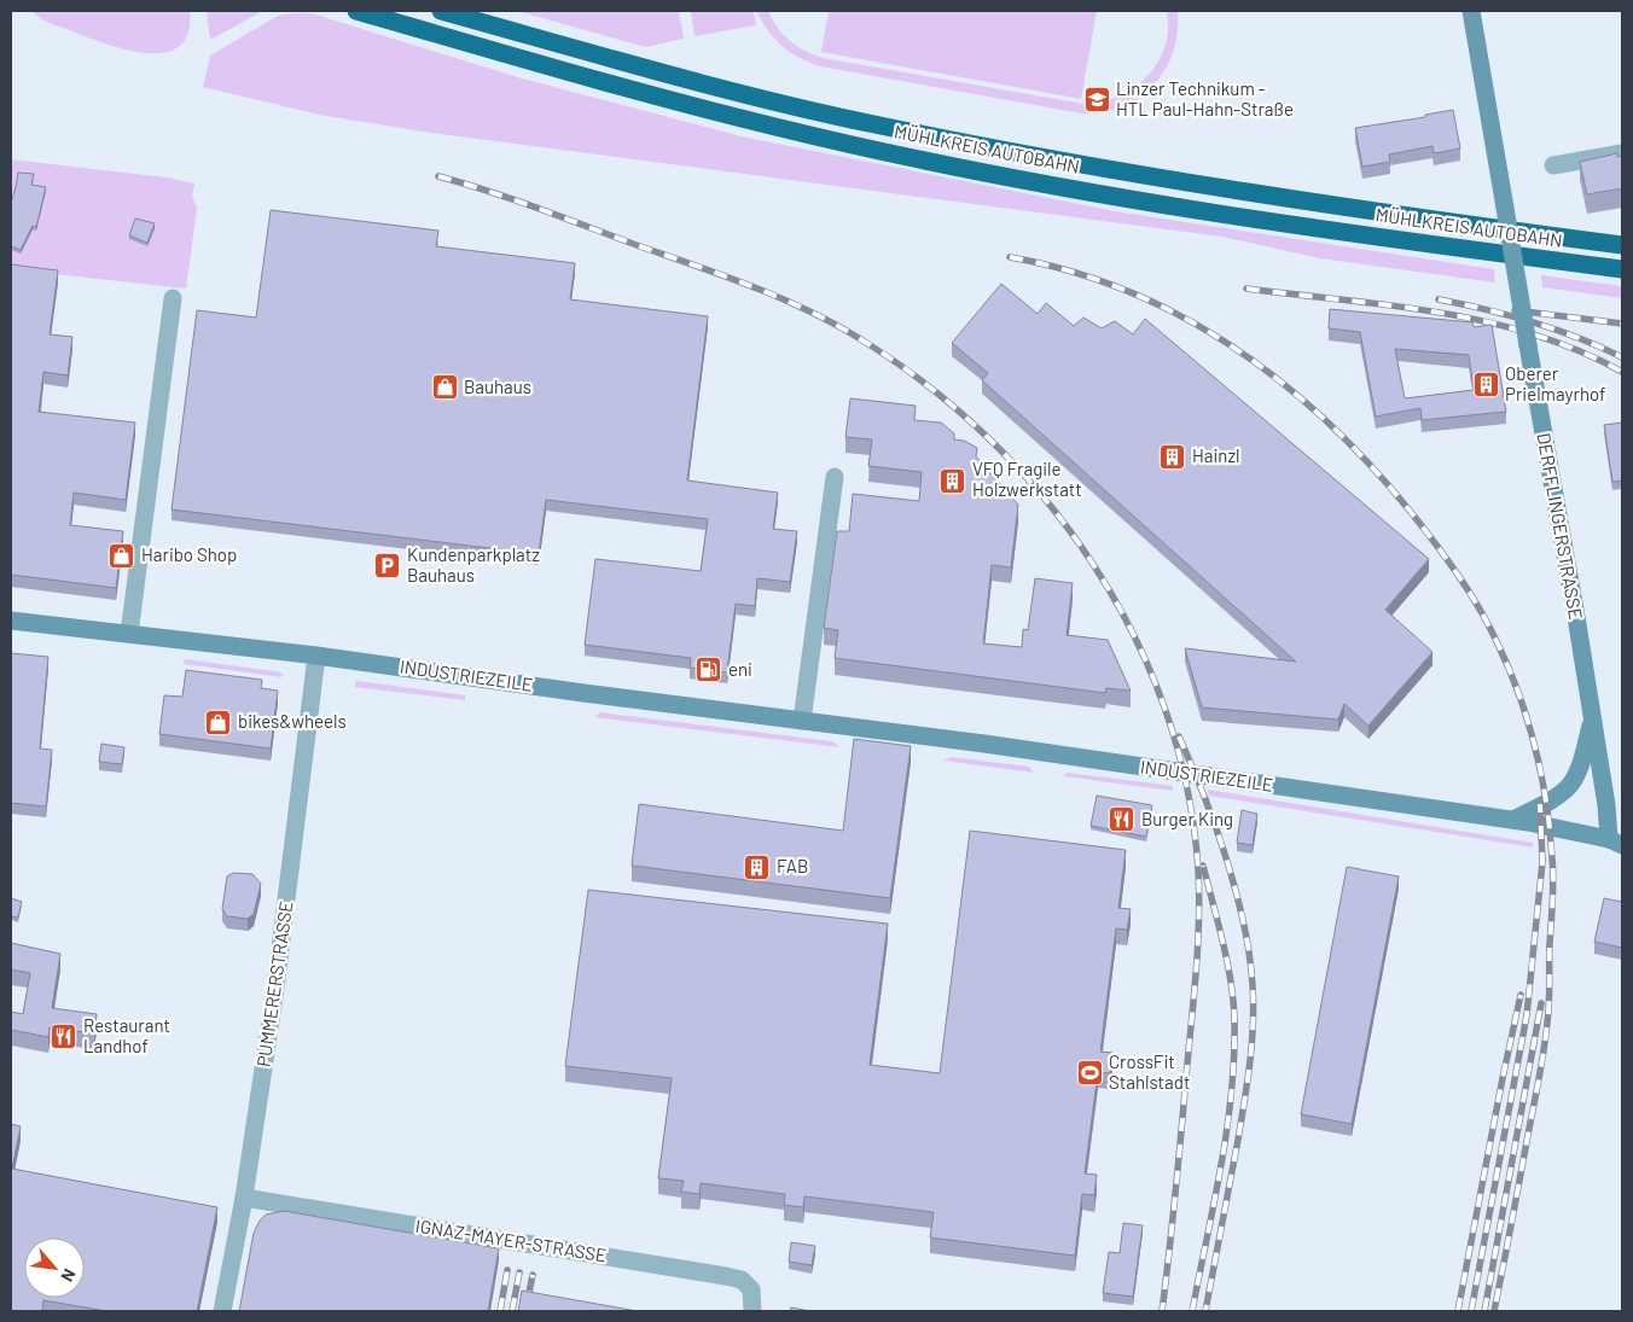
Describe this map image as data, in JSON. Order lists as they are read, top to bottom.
{
  "streets": {
    "highway": ["MÜHLKREIS AUTOBAHN"],
    "main road": ["DERFFLINGERSTRASSE", "INDUSTRIEZEILE"],
    "street": ["PUMMERERSTRASSE", "IGNAZ-MAYER-STRASSE"]
  },
  "crossings": [
    ["DERFFLINGERSTRASSE", "INDUSTRIEZEILE"],
    ["INDUSTRIEZEILE", "PUMMERERSTRASSE"],
    ["PUMMERERSTRASSE", "IGNAZ-MAYER-STRASSE"]
  ],
  "places": {
    "school or university": ["Linzer Technikum - HTL Paul-Hahn-Straße"],
    "building": [
      "Oberer Prielmayrhof",
      "Hainzl",
      "VFQ Fragile Holzwerkstatt",
      "FAB"
    ],
    "shop": ["Bauhaus", "Haribo Shop", "bikes&wheels"],
    "parking": ["Kundenparkplatz Bauhaus"],
    "fuel station": ["eni"],
    "restaurant": ["Burger King", "Restaurant Landhof"],
    "sports": ["CrossFit Stahlstadt"]
  },
  "north": "bottom right"
}
